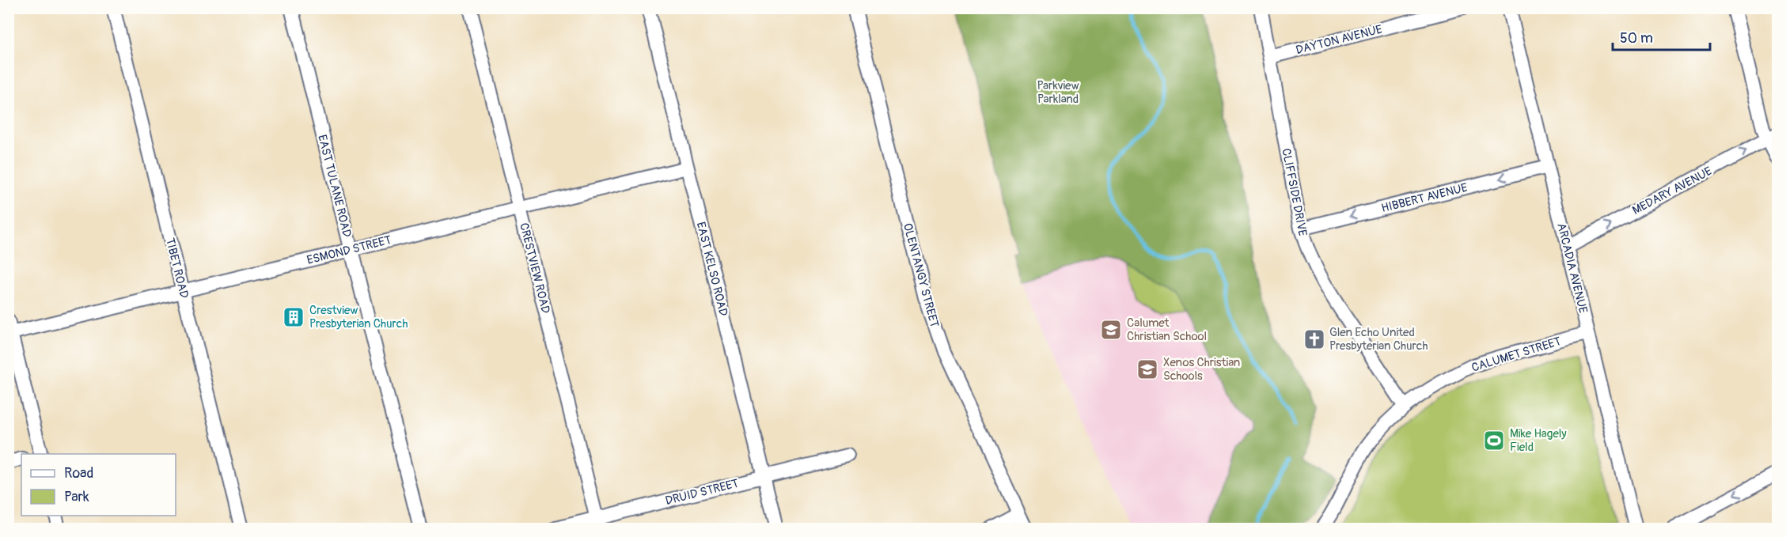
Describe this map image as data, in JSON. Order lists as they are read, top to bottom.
{
  "streets": {
    "street": [
      "DAYTON AVENUE",
      "EAST TULANE ROAD",
      "MEDARY AVENUE",
      "CLIFFSIDE DRIVE",
      "HIBBERT AVENUE",
      "ESMOND STREET",
      "TIBET ROAD",
      "CRESTVIEW ROAD",
      "ARCADIA AVENUE",
      "EAST KELSO ROAD",
      "OLENTANGY STREET",
      "CALUMET STREET",
      "DRUID STREET"
    ]
  },
  "crossings": [
    ["DAYTON AVENUE", "CLIFFSIDE DRIVE"],
    ["EAST TULANE ROAD", "ESMOND STREET"],
    ["MEDARY AVENUE", "ARCADIA AVENUE"],
    ["CLIFFSIDE DRIVE", "HIBBERT AVENUE"],
    ["CLIFFSIDE DRIVE", "CALUMET STREET"],
    ["HIBBERT AVENUE", "ARCADIA AVENUE"],
    ["ESMOND STREET", "TIBET ROAD"],
    ["ESMOND STREET", "CRESTVIEW ROAD"],
    ["ESMOND STREET", "EAST KELSO ROAD"],
    ["CRESTVIEW ROAD", "DRUID STREET"],
    ["ARCADIA AVENUE", "CALUMET STREET"],
    ["EAST KELSO ROAD", "DRUID STREET"]
  ],
  "one_way": ["MEDARY AVENUE", "HIBBERT AVENUE"],
  "parks": ["Parkview Parkland"],
  "places": {
    "building": ["Crestview Presbyterian Church"],
    "school or university": ["Calumet Christian School", "Xenos Christian Schools"],
    "church": ["Glen Echo United Presbyterian Church"],
    "sports": ["Mike Hagely Field"]
  },
  "legend": ["Road", "Park"],
  "scale_bar": "50 m"
}
